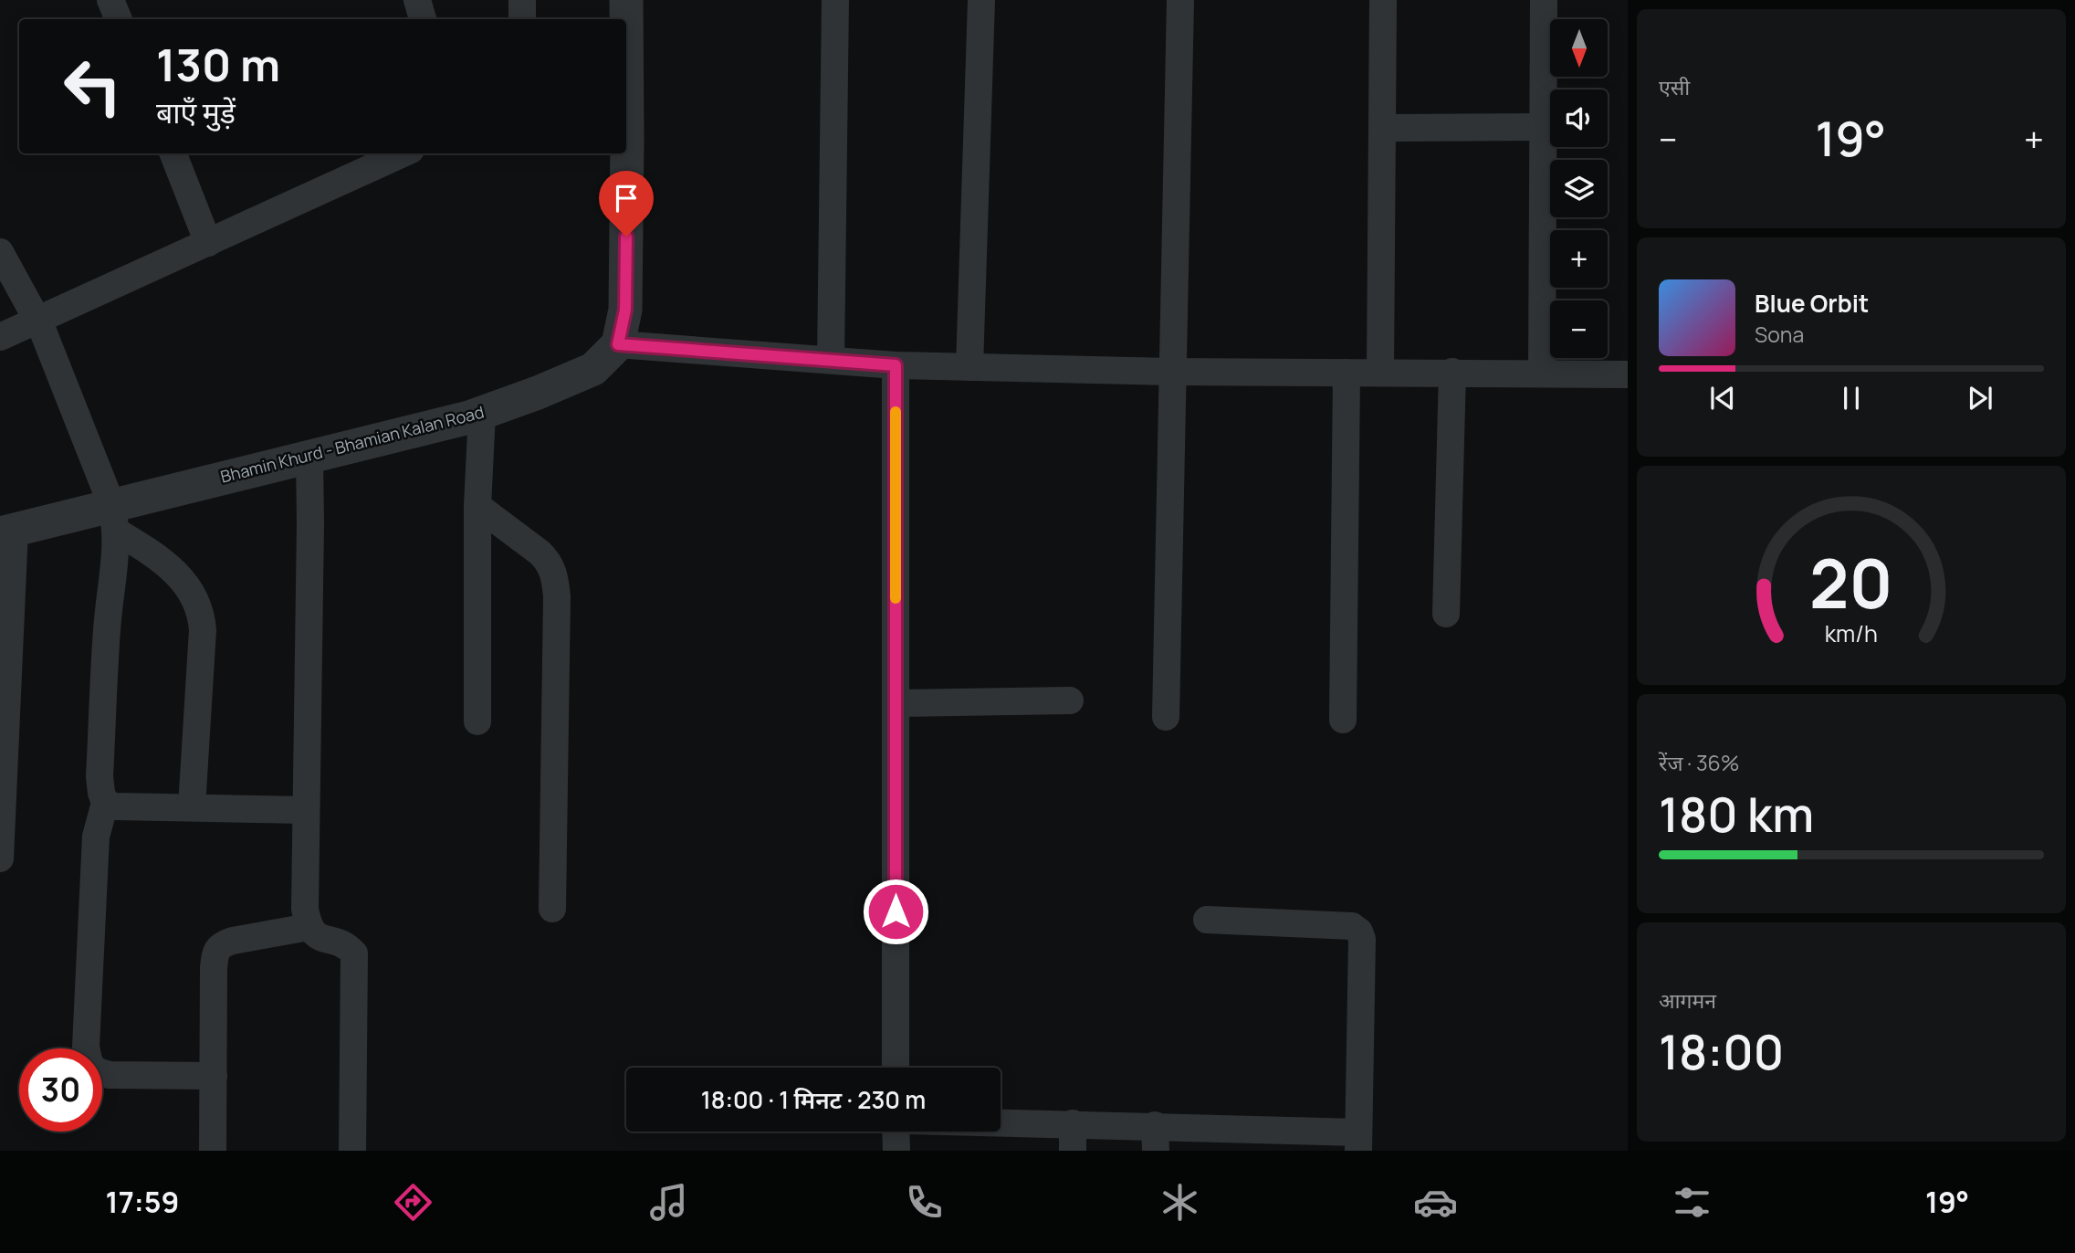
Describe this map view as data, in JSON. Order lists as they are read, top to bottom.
{
  "streets": {
    "street": ["Bhamin Khurd - Bhamian Kalan Road"]
  },
  "north": "bottom",
  "page": {
    "tile": [
      "एसी",
      ["रेंज · 36%", "180 km"],
      ["आगमन", "18:00"]
    ],
    "map_buttons": ["+", "−"],
    "turn": ["130 m", "बाएँ मुड़ें"],
    "heat": ["−", "19°", "+"],
    "song": ["Blue Orbit", "Sona"],
    "limit": "30",
    "trip": "18:00 · 1 मिनट · 230 m",
    "tabs": ["17:59", "19°"],
    "gauge": ["20", "km/h"]
  }
}
